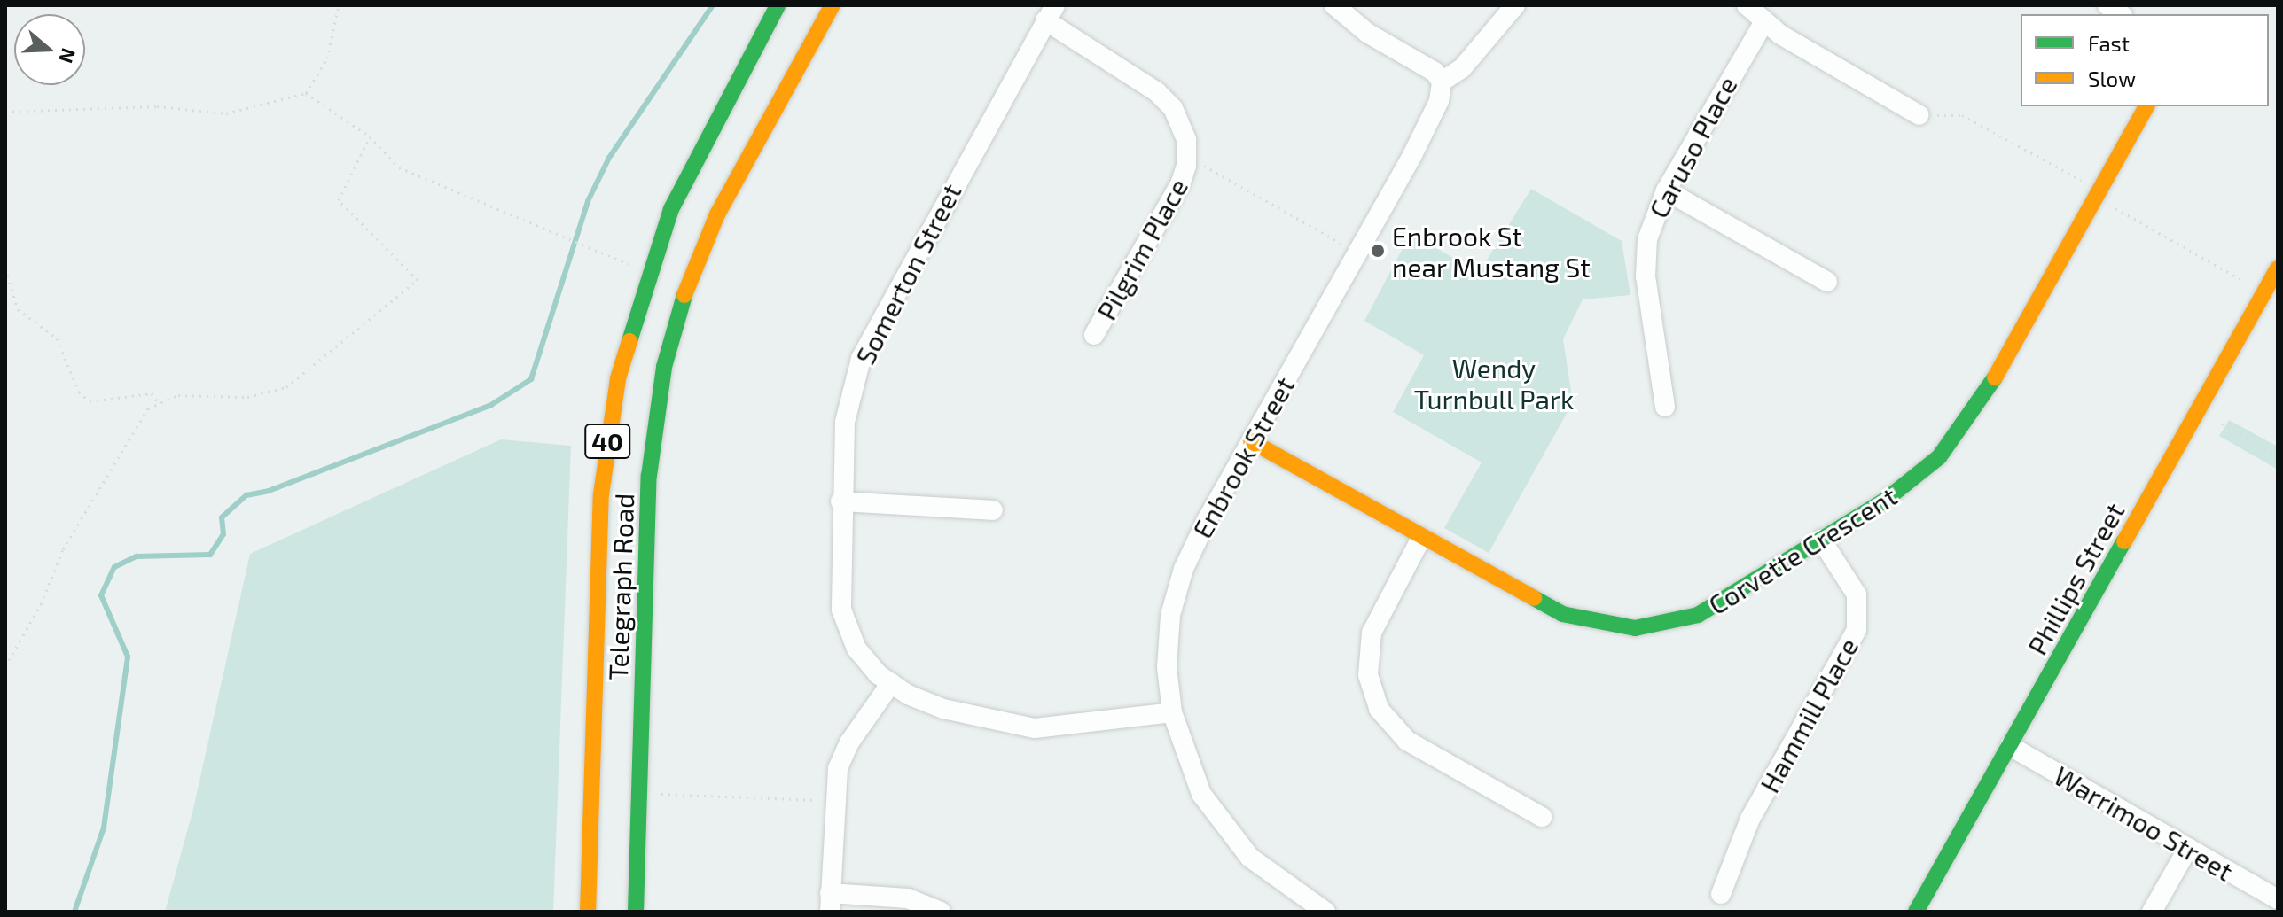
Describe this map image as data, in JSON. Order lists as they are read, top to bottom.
{
  "streets": {
    "street": [
      "Caruso Place",
      "Pilgrim Place",
      "Somerton Street",
      "40",
      "Enbrook Street",
      "Corvette Crescent",
      "Phillips Street",
      "Telegraph Road",
      "Hammill Place",
      "Warrimoo Street"
    ]
  },
  "crossings": [
    ["Pilgrim Place", "Somerton Street"],
    ["Somerton Street", "Enbrook Street"],
    ["Enbrook Street", "Corvette Crescent"],
    ["Corvette Crescent", "Hammill Place"],
    ["Phillips Street", "Warrimoo Street"]
  ],
  "parks": ["Wendy Turnbull Park"],
  "places": ["Enbrook St near Mustang St"],
  "legend": ["Fast", "Slow"],
  "north": "right"
}
